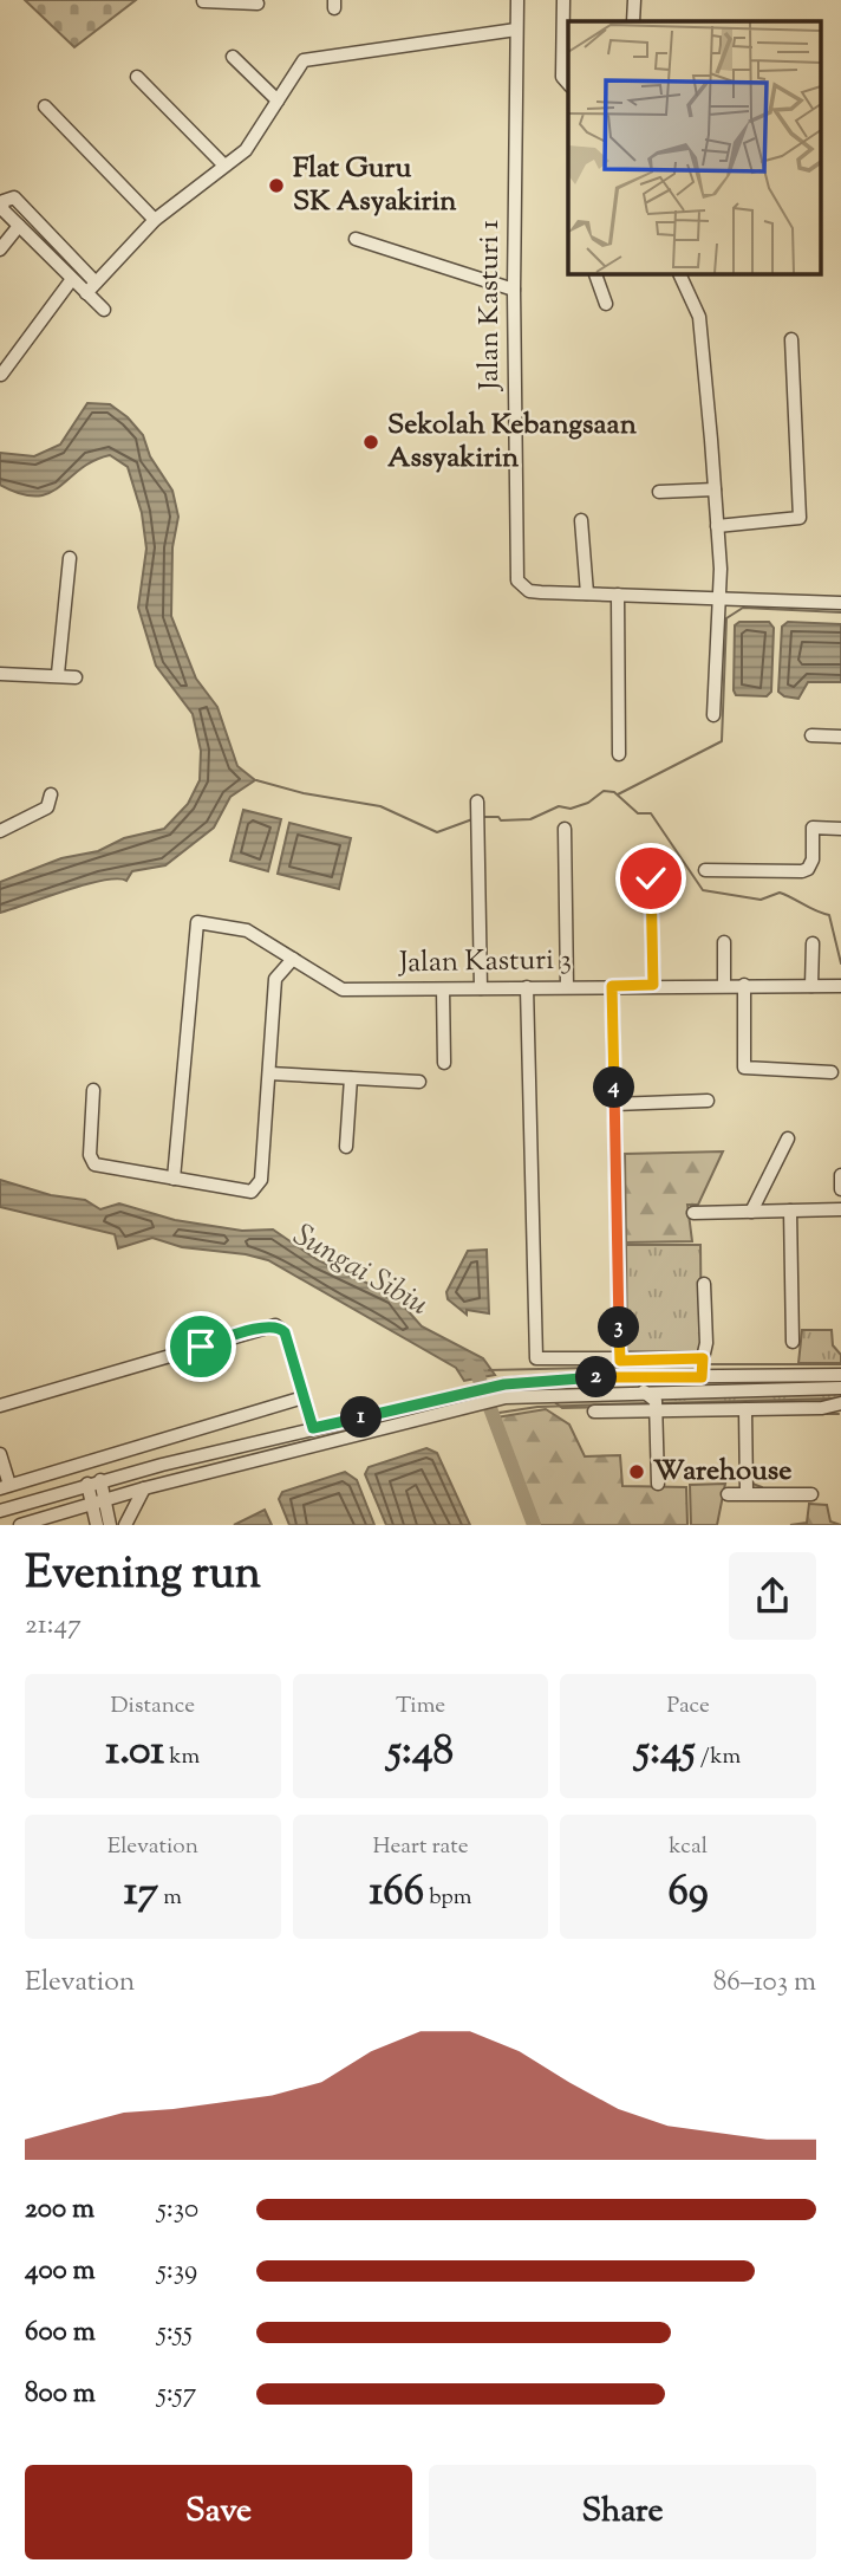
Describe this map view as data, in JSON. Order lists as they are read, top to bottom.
{
  "streets": {
    "street": ["Jalan Kasturi 1", "Jalan Kasturi 3"]
  },
  "water": ["Sungai Sibiu"],
  "places": ["Flat Guru SK Asyakirin", "Sekolah Kebangsaan Assyakirin", "Warehouse"],
  "page": {
    "pins": [
      "4",
      "3",
      "2",
      "1"
    ],
    "heading": ["Evening run", "21:47"],
    "stats": [
      ["Distance", "1.01 km"],
      ["Time", "5:48"],
      ["Pace", "5:45 /km"],
      ["Elevation", "17 m"],
      ["Heart rate", "166 bpm"],
      ["kcal", "69"]
    ],
    "chart": ["Elevation", "86–103 m"],
    "list": [
      {
        "name": "200 m",
        "note": "5:30"
      },
      {
        "name": "400 m",
        "note": "5:39"
      },
      {
        "name": "600 m",
        "note": "5:55"
      },
      {
        "name": "800 m",
        "note": "5:57"
      }
    ],
    "buttons": ["Save", "Share"]
  }
}
